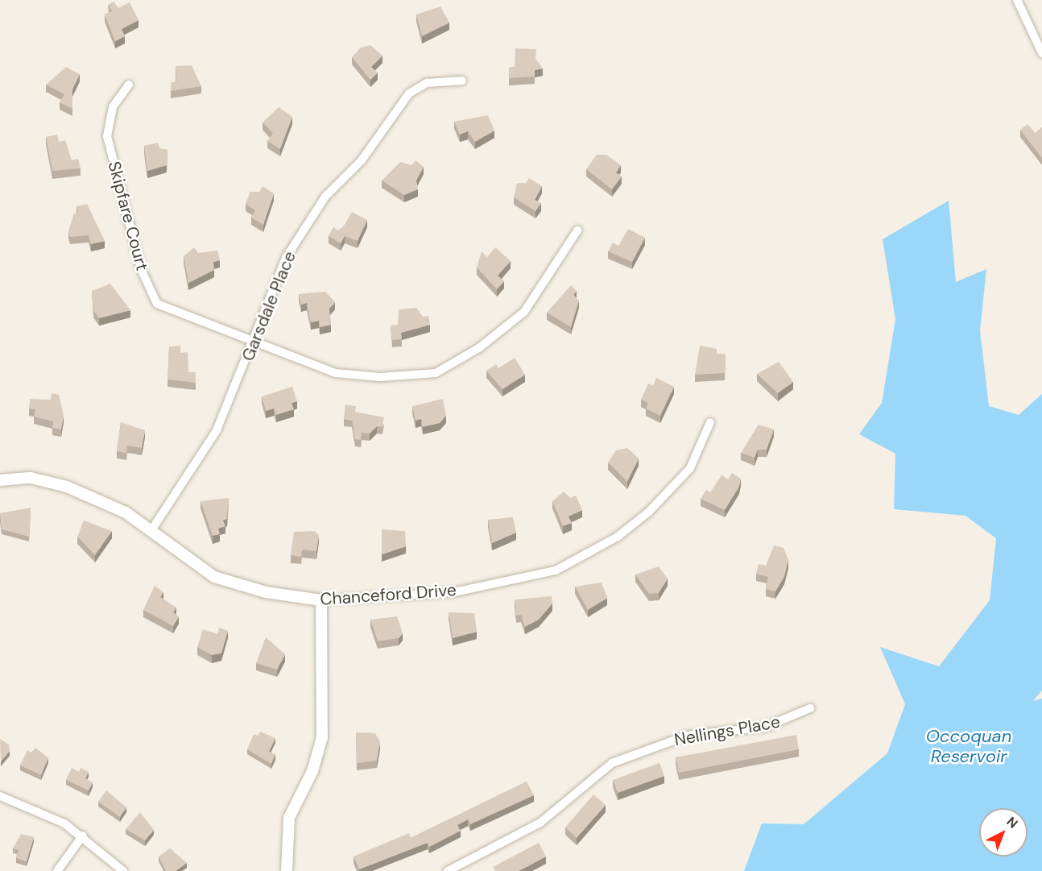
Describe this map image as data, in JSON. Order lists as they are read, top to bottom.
{
  "streets": {
    "street": [
      "Skipfare Court",
      "Garsdale Place",
      "Chanceford Drive",
      "Nellings Place"
    ]
  },
  "crossings": [
    ["Skipfare Court", "Garsdale Place"],
    ["Garsdale Place", "Chanceford Drive"]
  ],
  "water": ["Occoquan Reservoir"],
  "north": "top right"
}
